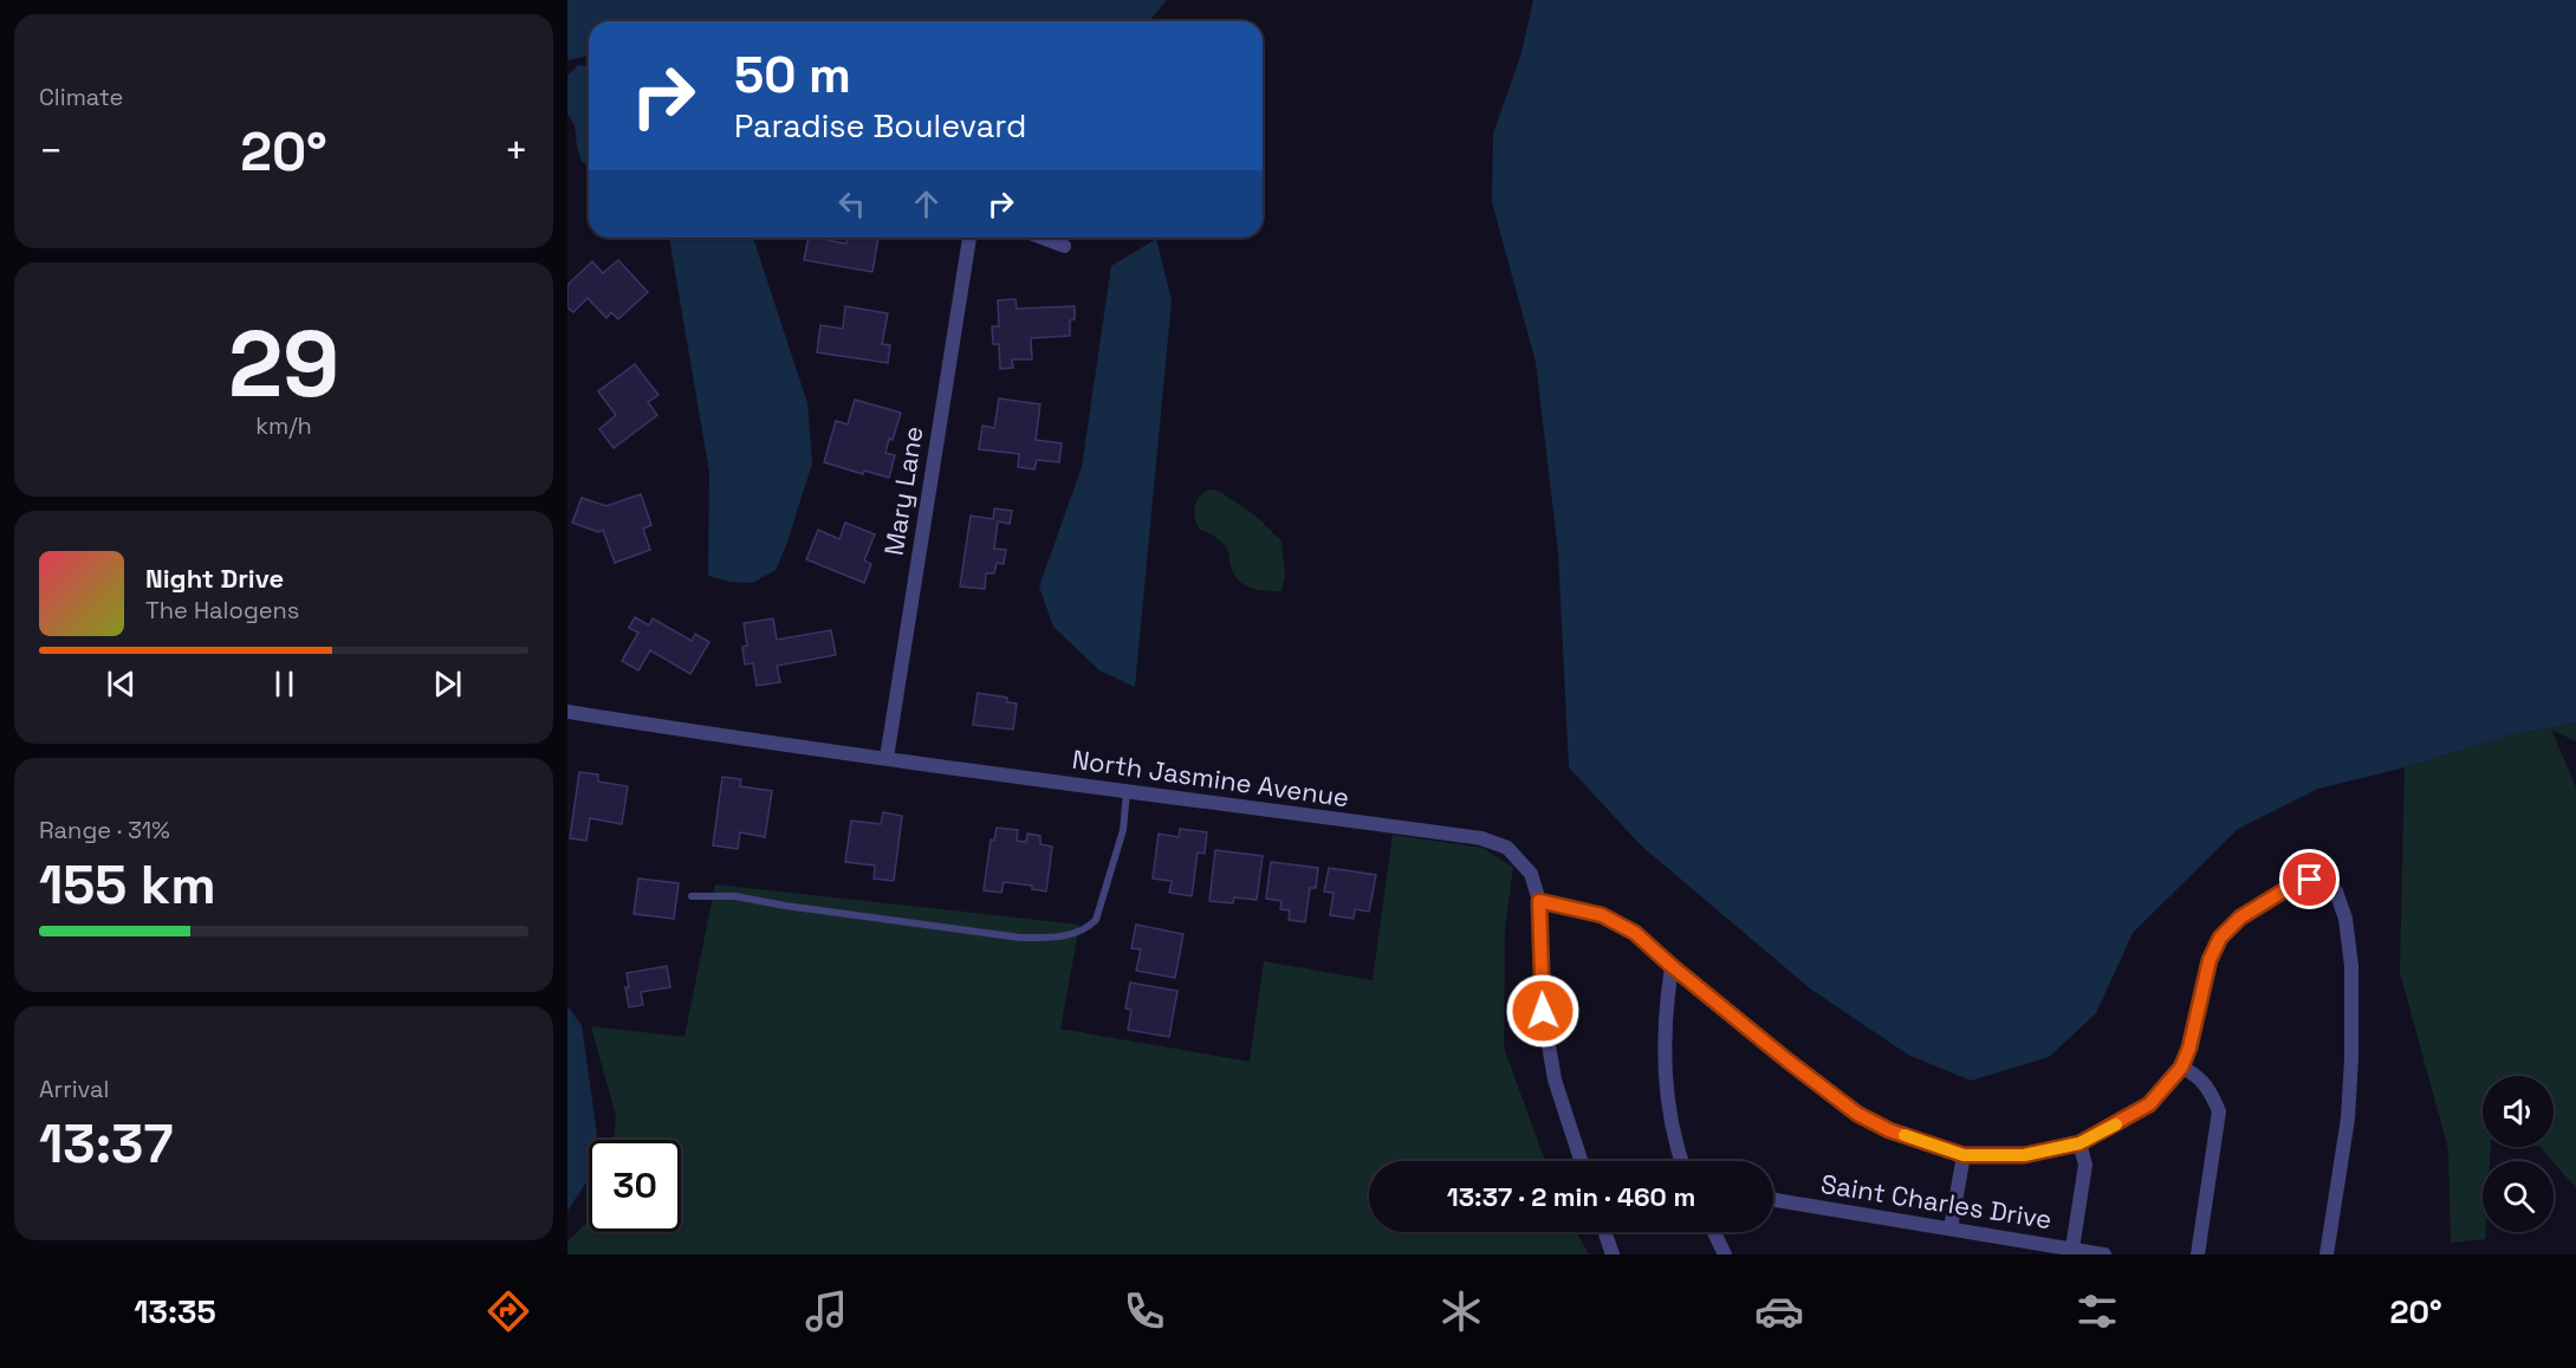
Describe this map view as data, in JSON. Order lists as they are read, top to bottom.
{
  "streets": {
    "street": ["Mary Lane", "North Jasmine Avenue", "Saint Charles Drive"]
  },
  "crossings": [
    ["Mary Lane", "North Jasmine Avenue"]
  ],
  "page": {
    "tile": [
      "Climate",
      ["29", "km/h"],
      ["Range · 31%", "155 km"],
      ["Arrival", "13:37"]
    ],
    "turn": ["50 m", "Paradise Boulevard"],
    "heat": ["−", "20°", "+"],
    "song": ["Night Drive", "The Halogens"],
    "limit": "30",
    "trip": "13:37 · 2 min · 460 m",
    "tabs": ["13:35", "20°"]
  }
}
